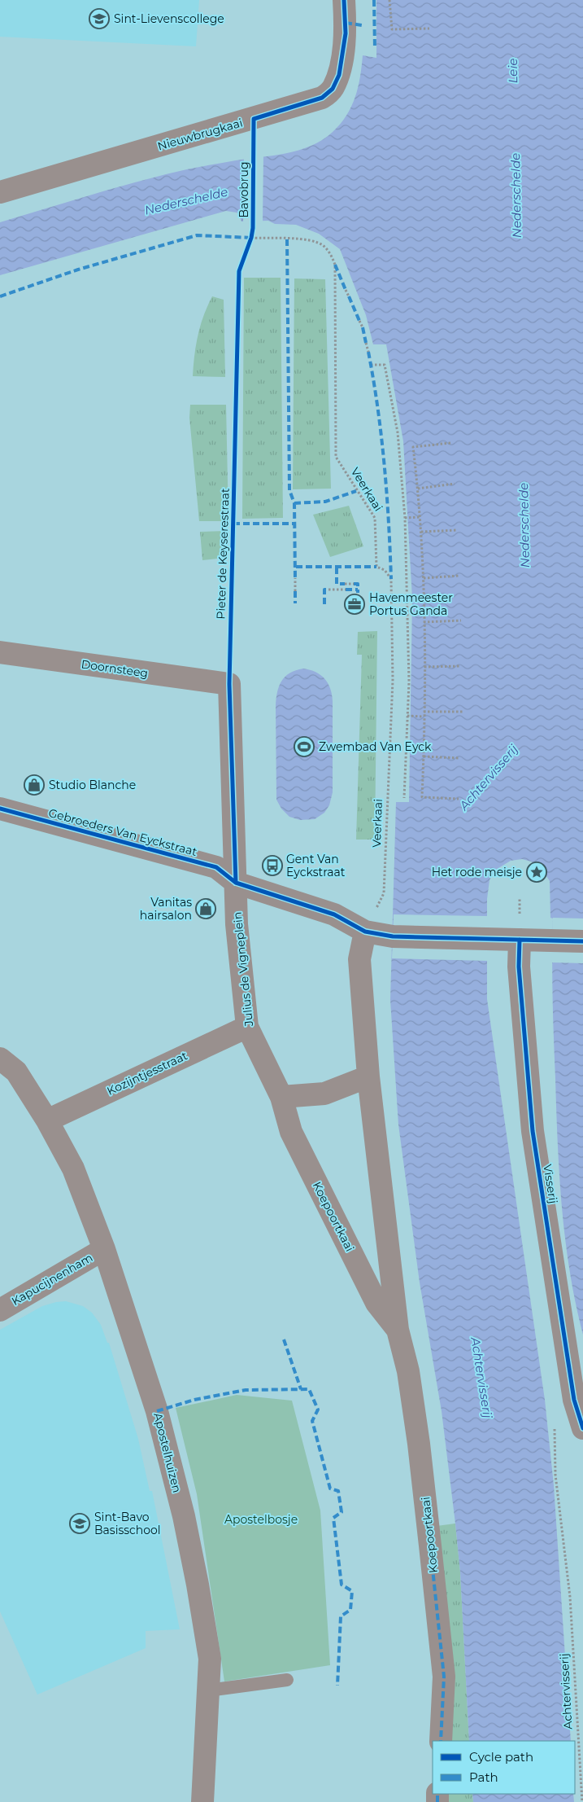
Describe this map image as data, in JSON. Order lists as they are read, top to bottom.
{
  "streets": {
    "street": [
      "Nieuwbrugkaai",
      "Doornsteeg",
      "Gebroeders Van Eyckstraat",
      "Julius de Vigneplein",
      "Kozijntjesstraat",
      "Visserij",
      "Koepoortkaai",
      "Kapucijnenham",
      "Apostelhuizen"
    ],
    "path": ["Veerkaai", "Achtervisserij"],
    "cycle path": ["Bavobrug"]
  },
  "crossings": [
    ["Doornsteeg", "Gebroeders Van Eyckstraat"],
    ["Doornsteeg", "Julius de Vigneplein"],
    ["Gebroeders Van Eyckstraat", "Julius de Vigneplein"],
    ["Julius de Vigneplein", "Kozijntjesstraat"],
    ["Julius de Vigneplein", "Koepoortkaai"],
    ["Kozijntjesstraat", "Apostelhuizen"],
    ["Kapucijnenham", "Apostelhuizen"]
  ],
  "water": ["Leie", "Nederschelde", "Achtervisserij"],
  "parks": ["Apostelbosje"],
  "places": {
    "school or university": ["Sint-Lievenscollege", "Sint-Bavo Basisschool"],
    "office": ["Havenmeester Portus Ganda"],
    "sports": ["Zwembad Van Eyck"],
    "shop": ["Studio Blanche", "Vanitas hairsalon"],
    "bus stop": ["Gent Van Eyckstraat"],
    "place": ["Het rode meisje"]
  },
  "legend": ["Cycle path", "Path"]
}
